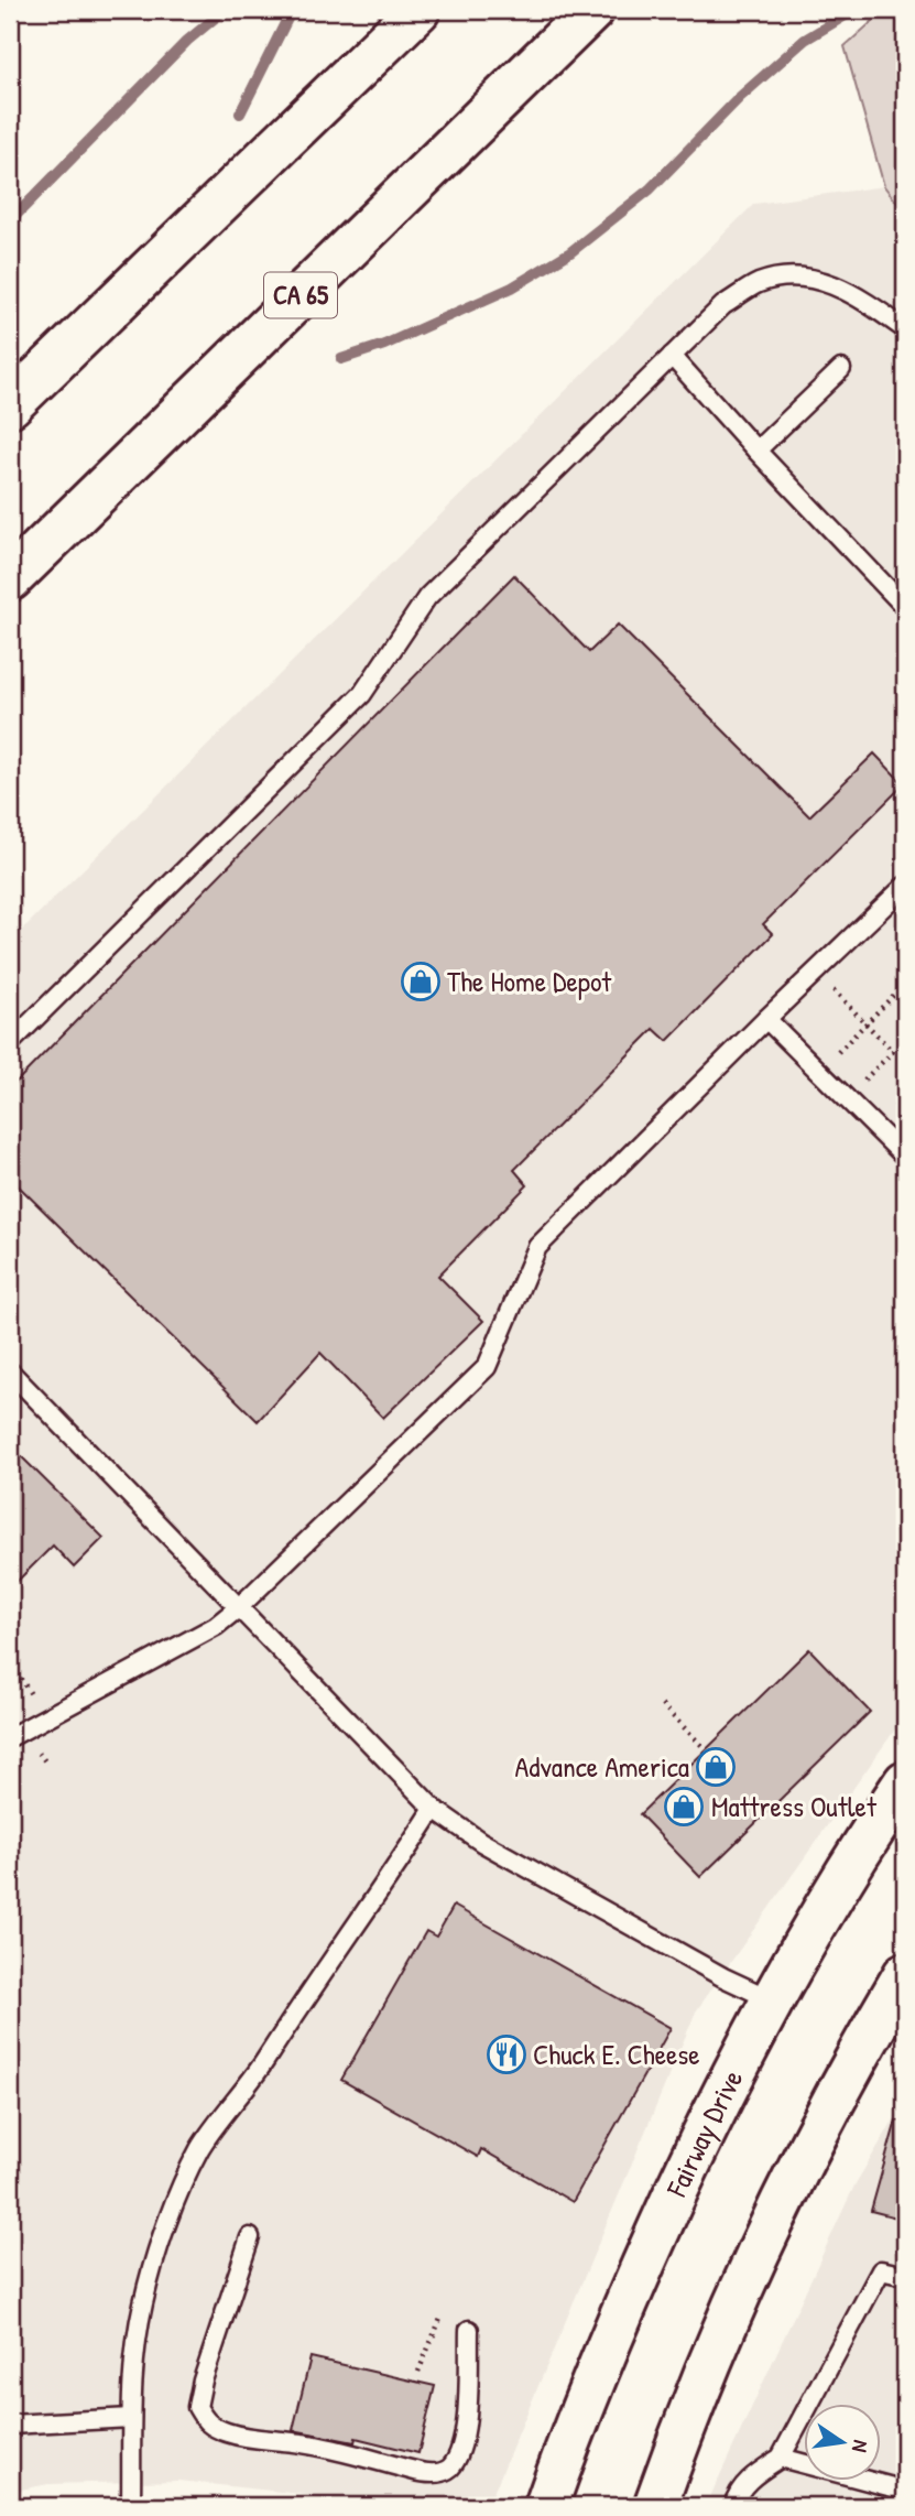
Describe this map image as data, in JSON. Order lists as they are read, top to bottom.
{
  "streets": {
    "main road": ["CA 65", "Fairway Drive"]
  },
  "places": {
    "shop": ["The Home Depot", "Advance America", "Mattress Outlet"],
    "restaurant": ["Chuck E. Cheese"]
  },
  "north": "right"
}
